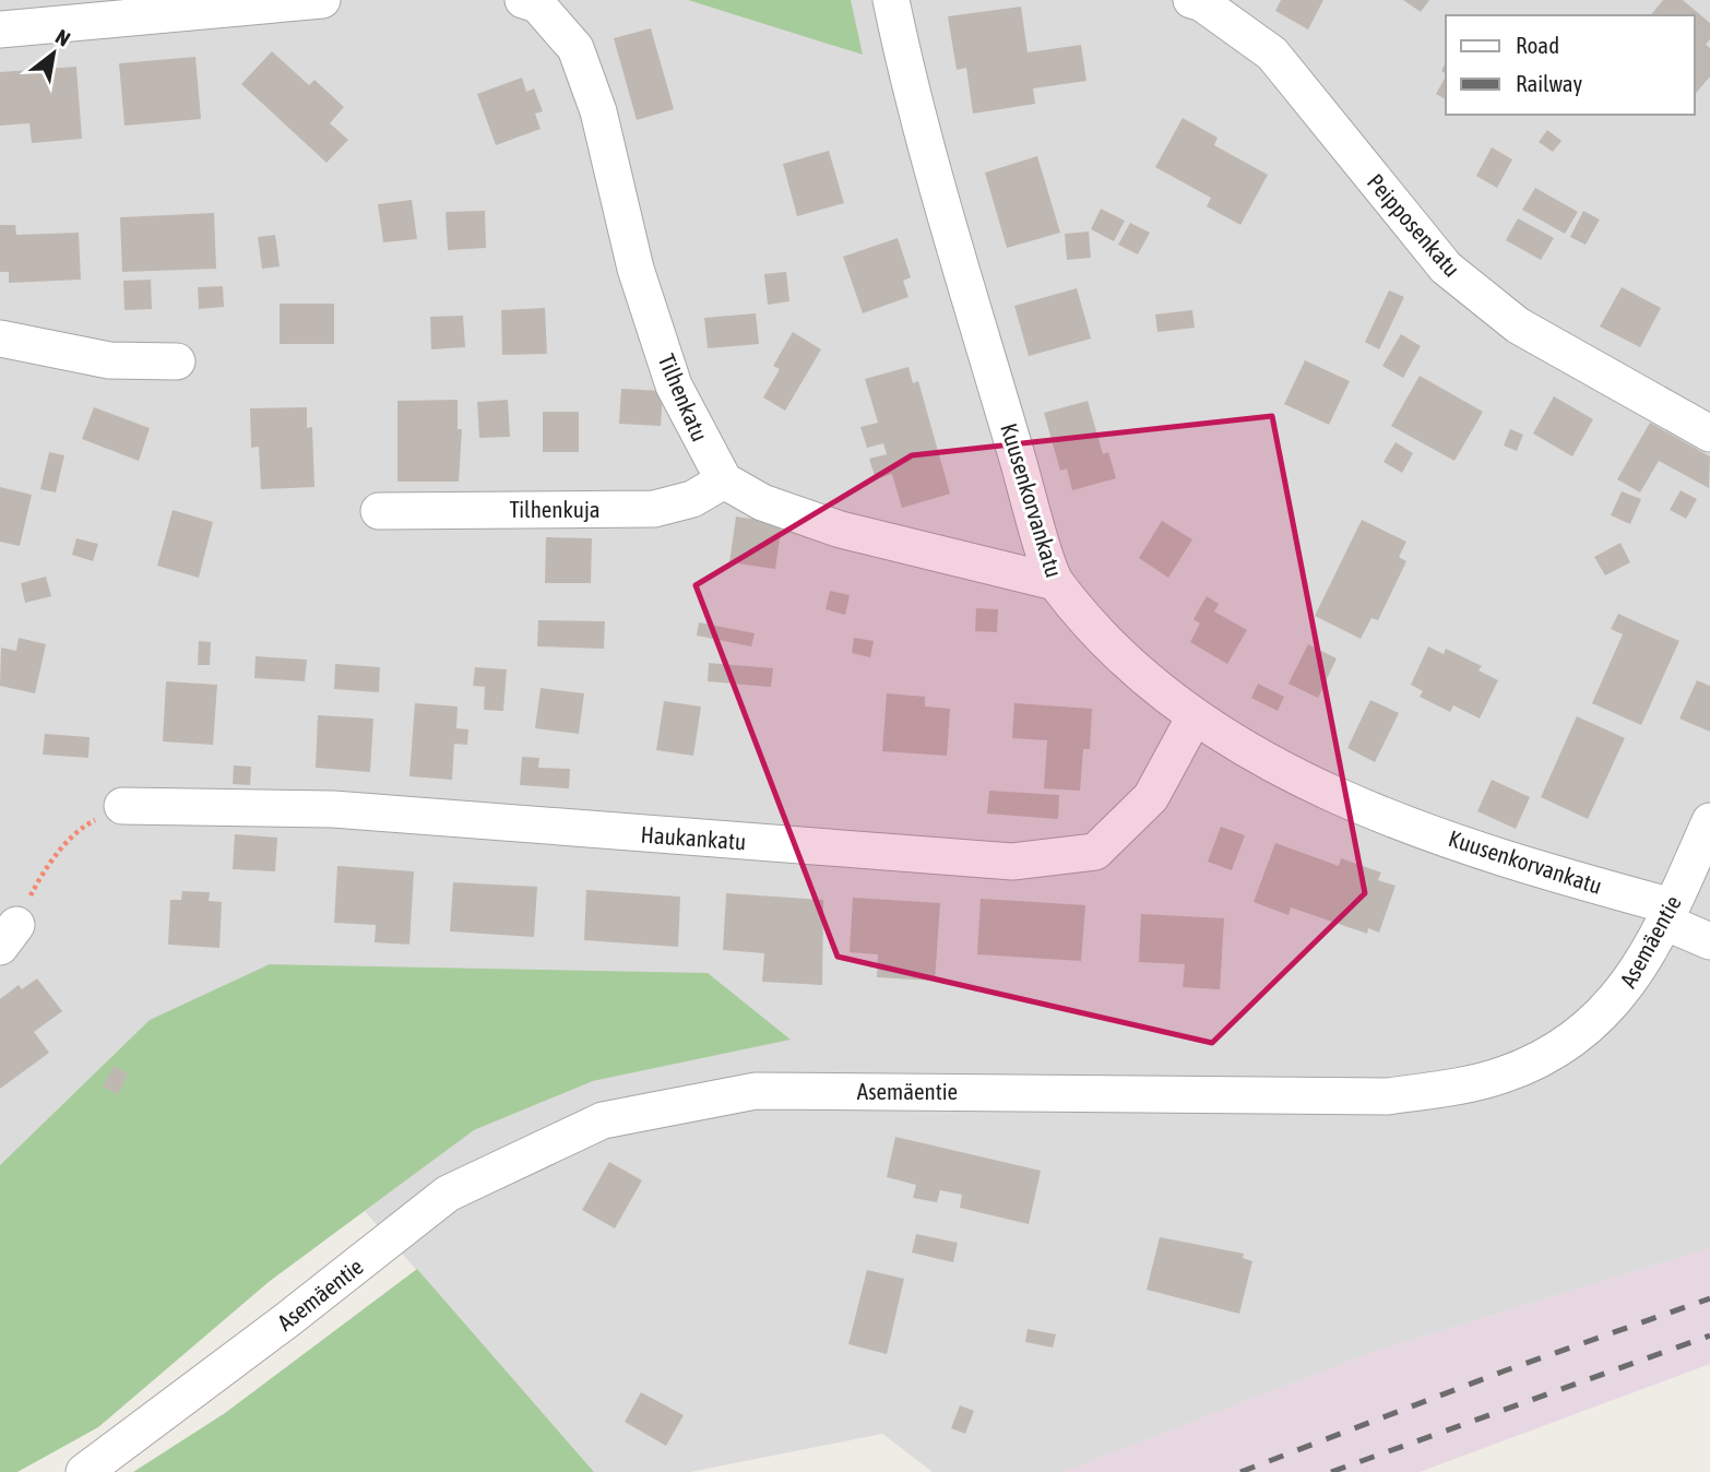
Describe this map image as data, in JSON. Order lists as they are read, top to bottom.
{
  "streets": {
    "street": [
      "Peipposenkatu",
      "Tilhenkatu",
      "Kuusenkorvankatu",
      "Tilhenkuja",
      "Haukankatu",
      "Asemäentie"
    ]
  },
  "crossings": [
    ["Tilhenkatu", "Tilhenkuja"],
    ["Kuusenkorvankatu", "Haukankatu"],
    ["Kuusenkorvankatu", "Asemäentie"]
  ],
  "legend": ["Road", "Railway"],
  "north": "top right"
}
